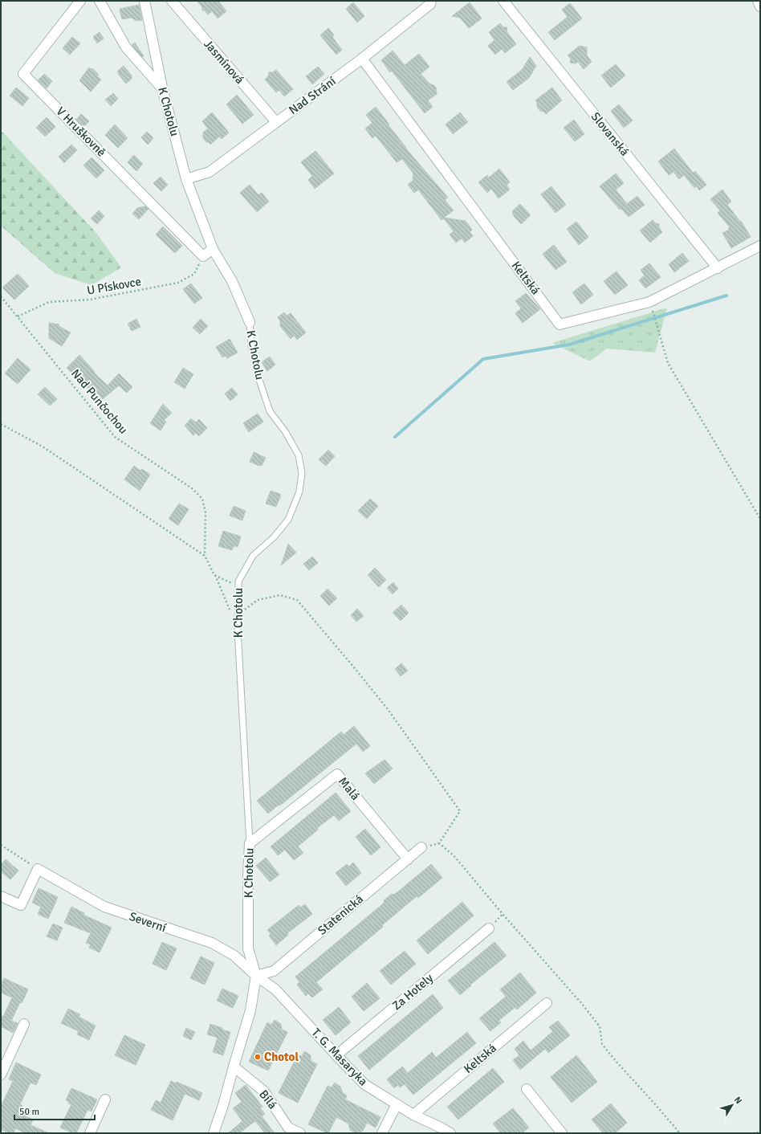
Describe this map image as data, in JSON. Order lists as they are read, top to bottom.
{
  "streets": {
    "street": [
      "Jasmínová",
      "Nad Strání",
      "K Chotolu",
      "V Hruškovně",
      "Slovanská",
      "Keltská",
      "Malá",
      "Statenická",
      "Severní",
      "Za Hotely",
      "T. G. Masaryka",
      "Bílá"
    ],
    "path": ["U Pískovce", "Nad Punčochou"]
  },
  "crossings": [
    ["Jasmínová", "Nad Strání"],
    ["Nad Strání", "K Chotolu"],
    ["Nad Strání", "Keltská"],
    ["K Chotolu", "Malá"],
    ["K Chotolu", "Statenická"],
    ["K Chotolu", "Severní"],
    ["K Chotolu", "T. G. Masaryka"],
    ["K Chotolu", "Bílá"],
    ["V Hruškovně", "U Pískovce"],
    ["Slovanská", "Keltská"],
    ["Keltská", "T. G. Masaryka"],
    ["U Pískovce", "Nad Punčochou"],
    ["Malá", "Statenická"],
    ["Statenická", "Severní"],
    ["Statenická", "T. G. Masaryka"],
    ["Severní", "T. G. Masaryka"],
    ["Za Hotely", "T. G. Masaryka"]
  ],
  "places": ["Chotol"],
  "scale_bar": "50 m",
  "north": "top right"
}
